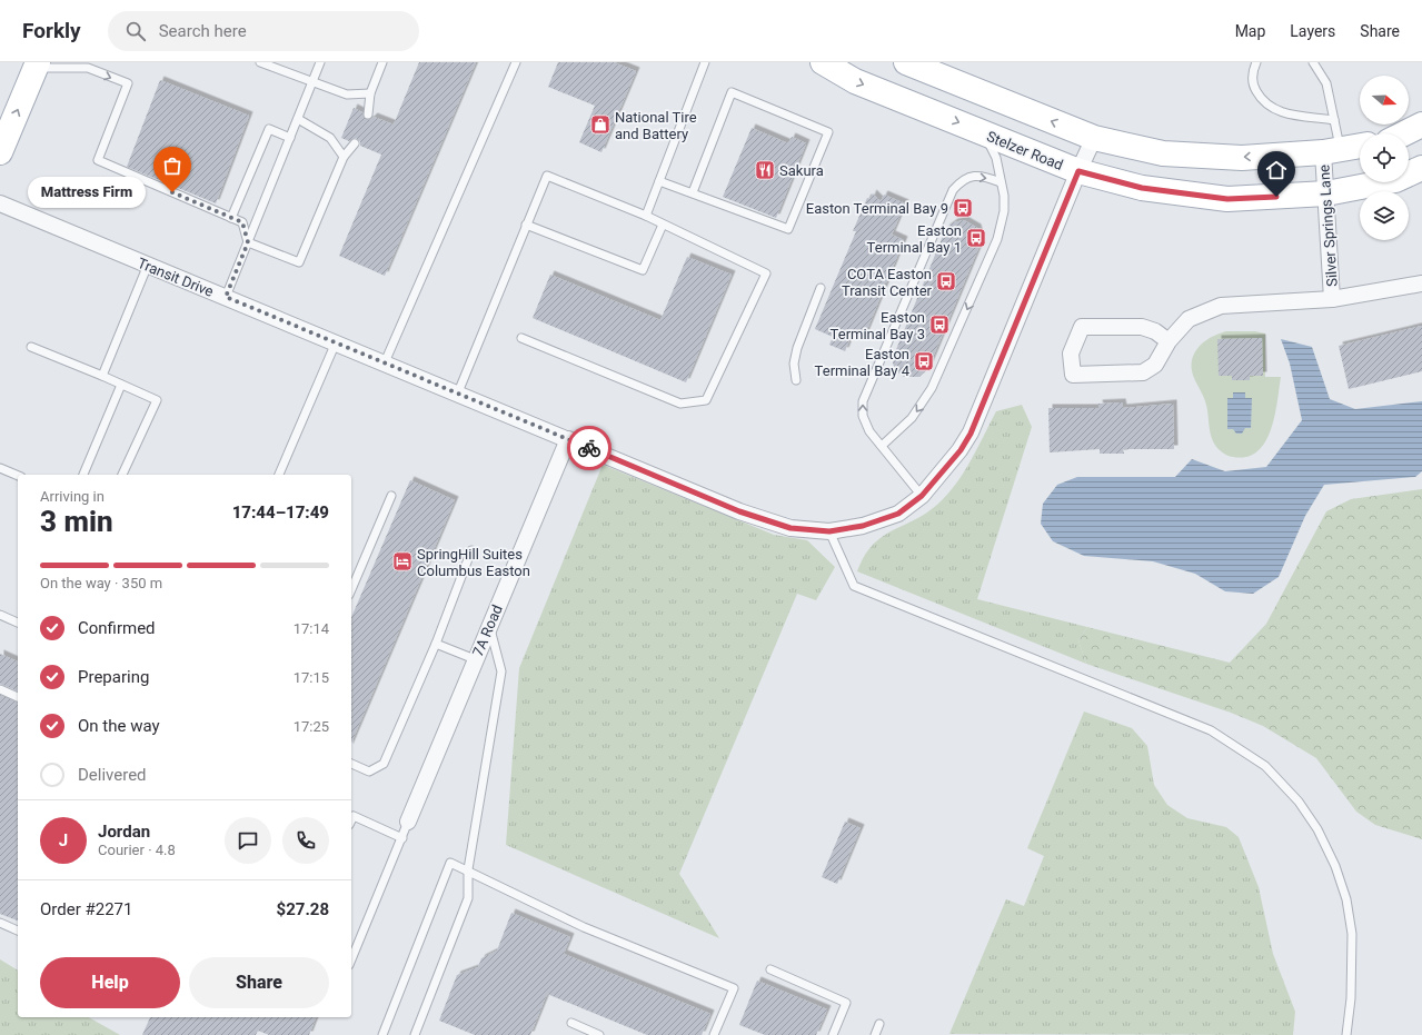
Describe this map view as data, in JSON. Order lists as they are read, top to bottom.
{
  "streets": {
    "main road": ["Stelzer Road"],
    "street": ["Silver Springs Lane", "Transit Drive", "7A Road"]
  },
  "crossings": [
    ["Stelzer Road", "Silver Springs Lane"],
    ["Stelzer Road", "Transit Drive"],
    ["Transit Drive", "7A Road"]
  ],
  "places": {
    "shop": ["National Tire and Battery"],
    "restaurant": ["Sakura"],
    "other": ["Mattress Firm"],
    "bus stop": [
      "Easton Terminal Bay 9",
      "Easton Terminal Bay 1",
      "COTA Easton Transit Center",
      "Easton Terminal Bay 3",
      "Easton Terminal Bay 4"
    ],
    "hotel": ["SpringHill Suites Columbus Easton"]
  },
  "north": "right",
  "page": {
    "header": "Forkly",
    "search": "Search here",
    "nav": ["Map", "Layers", "Share"],
    "bubble": "Mattress Firm",
    "heading": ["3 min", "Arriving in", "17:44–17:49"],
    "panel": [
      "Jordan",
      "Courier · 4.8",
      "Order #2271",
      "$27.28"
    ],
    "bar": "On the way · 350 m",
    "list": [
      ["Confirmed", "17:14"],
      ["Preparing", "17:15"],
      ["On the way", "17:25"],
      "Delivered"
    ],
    "round": "J",
    "buttons": ["Help", "Share"]
  }
}
